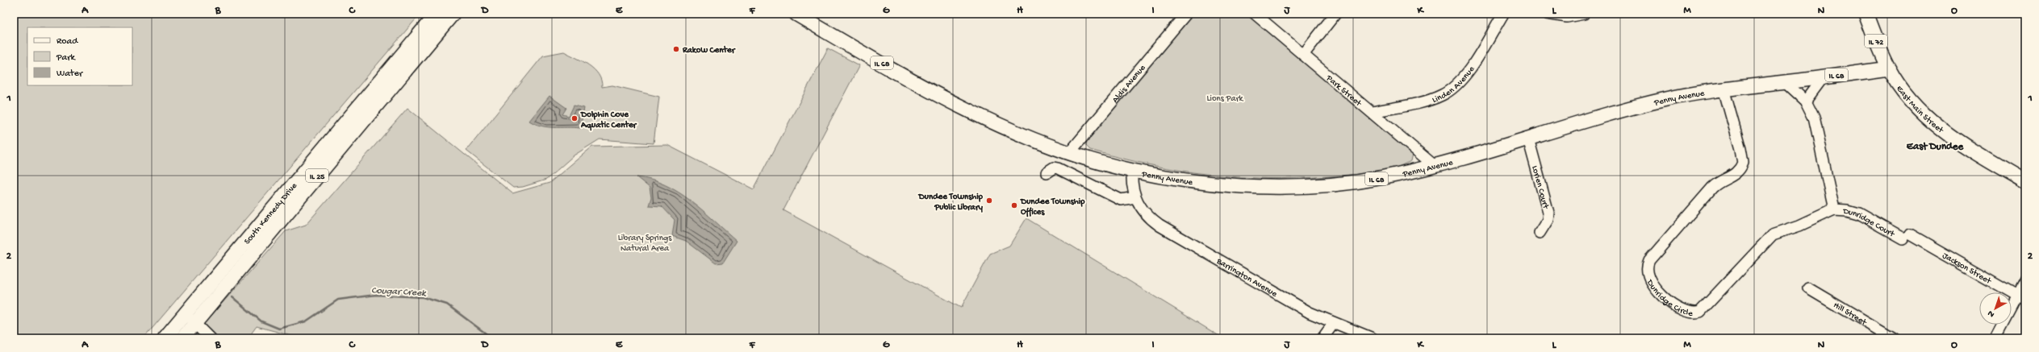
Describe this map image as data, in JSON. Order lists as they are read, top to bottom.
{
  "streets": {
    "main road": [
      "IL 72",
      "IL 68",
      "Penny Avenue",
      "East Main Street",
      "IL 25",
      "South Kennedy Drive"
    ],
    "street": [
      "Linden Avenue",
      "Aldis Avenue",
      "Park Street",
      "Lorien Court",
      "Dunridge Court",
      "Jackson Street",
      "Barrington Avenue",
      "Dunridge Circle",
      "Hill Street"
    ]
  },
  "crossings": [
    ["IL 72", "Penny Avenue"],
    ["IL 72", "East Main Street"],
    ["Linden Avenue", "Park Street"],
    ["Aldis Avenue", "Penny Avenue"],
    ["Park Street", "Penny Avenue"],
    ["Penny Avenue", "East Main Street"],
    ["Penny Avenue", "Lorien Court"],
    ["Penny Avenue", "Barrington Avenue"],
    ["Penny Avenue", "Dunridge Circle"],
    ["Dunridge Court", "Jackson Street"],
    ["Dunridge Court", "Dunridge Circle"]
  ],
  "districts": ["East Dundee"],
  "water": ["Cougar Creek"],
  "parks": ["Lions Park", "Library Springs Natural Area"],
  "places": [
    "Rakow Center",
    "Dolphin Cove Aquatic Center",
    "Dundee Township Public Library",
    "Dundee Township Offices"
  ],
  "legend": ["Road", "Park", "Water"],
  "north": "bottom left",
  "grid": {
    "columns": [
      "A",
      "B",
      "C",
      "D",
      "E",
      "F",
      "G",
      "H",
      "I",
      "J",
      "K",
      "L",
      "M",
      "N",
      "O"
    ],
    "rows": ["1", "2"]
  }
}
